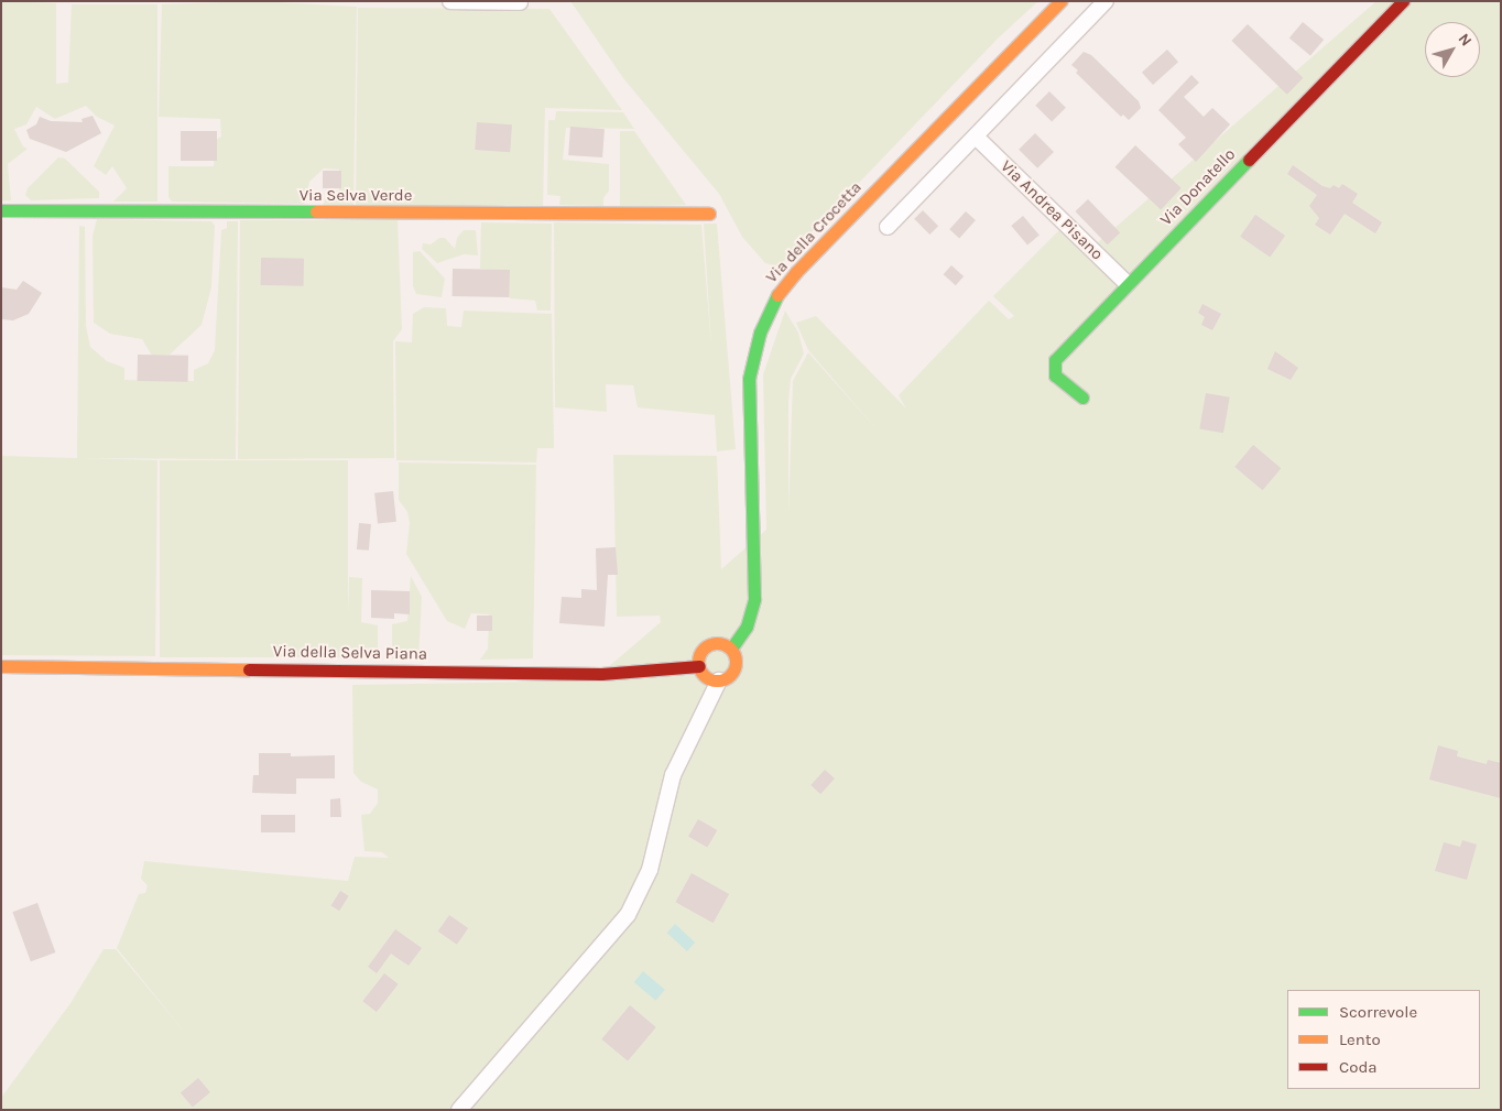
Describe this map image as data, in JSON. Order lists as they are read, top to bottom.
{
  "streets": {
    "street": [
      "Via Donatello",
      "Via Selva Verde",
      "Via Andrea Pisano",
      "Via della Crocetta",
      "Via della Selva Piana"
    ]
  },
  "crossings": [
    ["Via Donatello", "Via Andrea Pisano"],
    ["Via della Crocetta", "Via della Selva Piana"]
  ],
  "legend": ["Scorrevole", "Lento", "Coda"],
  "north": "top right"
}
